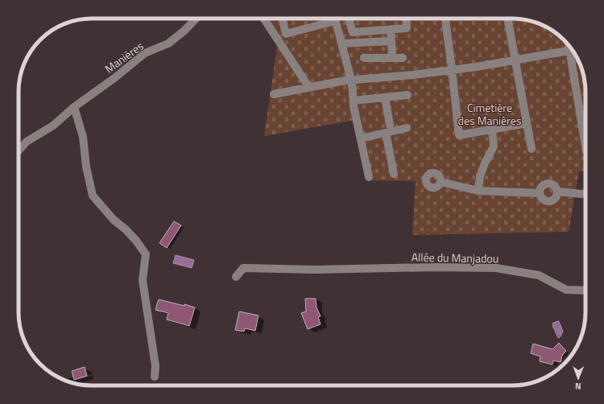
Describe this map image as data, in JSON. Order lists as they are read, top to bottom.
{
  "streets": {
    "street": ["Manières", "Allée du Manjadou"]
  },
  "parks": ["Cimetière des Manières"],
  "north": "bottom"
}
